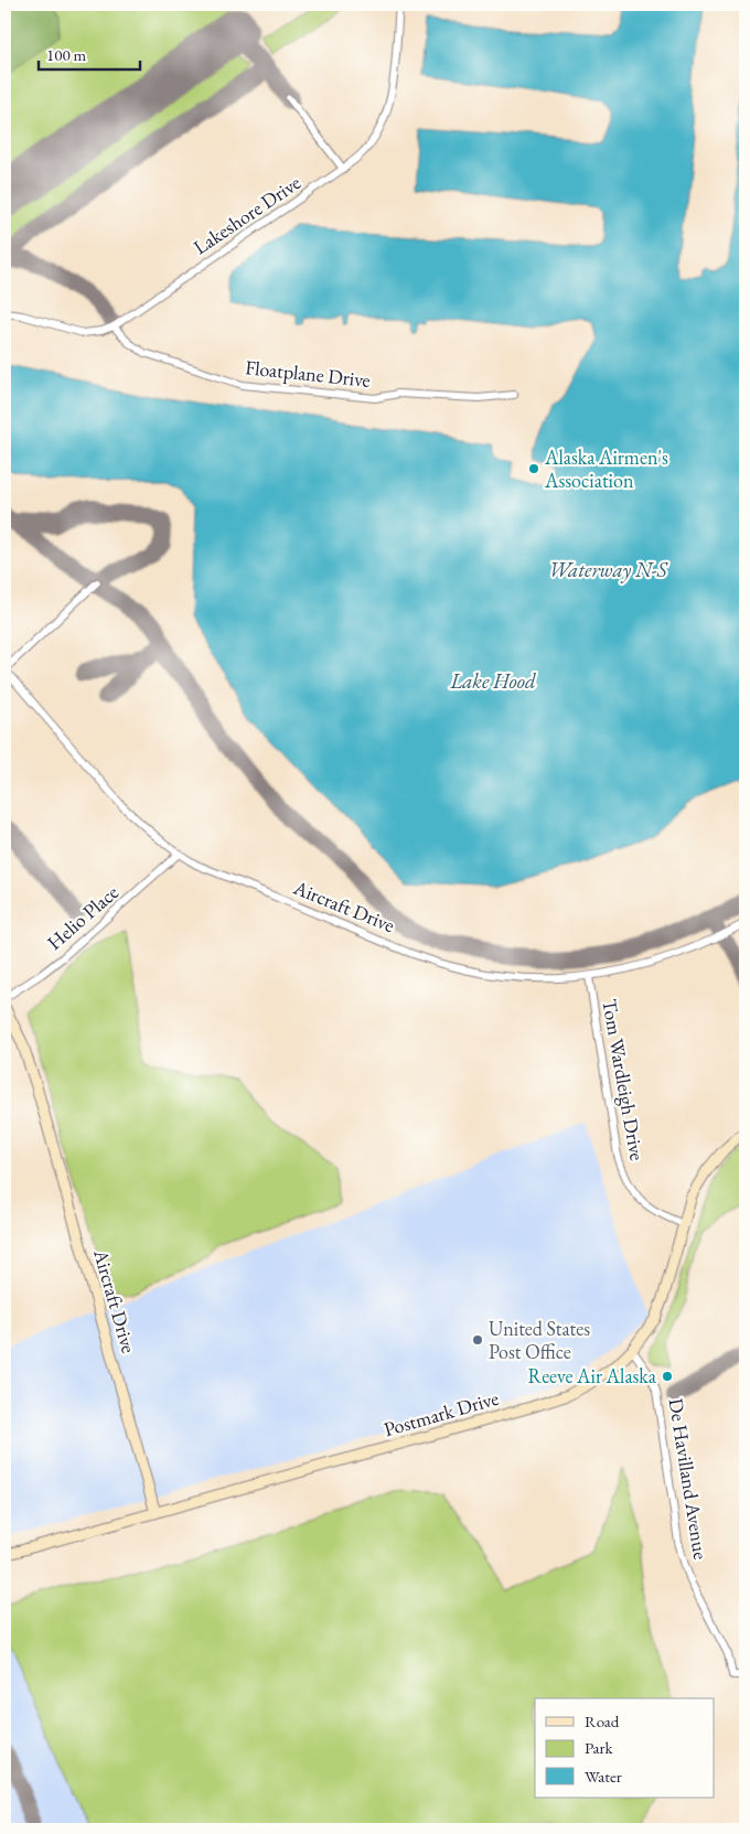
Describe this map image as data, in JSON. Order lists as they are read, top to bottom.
{
  "streets": {
    "street": [
      "Lakeshore Drive",
      "Floatplane Drive",
      "Aircraft Drive",
      "Helio Place",
      "Tom Wardleigh Drive",
      "Postmark Drive",
      "De Havilland Avenue"
    ]
  },
  "crossings": [
    ["Lakeshore Drive", "Floatplane Drive"],
    ["Aircraft Drive", "Helio Place"],
    ["Aircraft Drive", "Tom Wardleigh Drive"],
    ["Aircraft Drive", "Postmark Drive"],
    ["Tom Wardleigh Drive", "Postmark Drive"],
    ["Postmark Drive", "De Havilland Avenue"]
  ],
  "water": ["Waterway N-S", "Lake Hood"],
  "places": ["Alaska Airmen's Association", "United States Post Office", "Reeve Air Alaska"],
  "legend": ["Road", "Park", "Water"],
  "scale_bar": "100 m"
}
